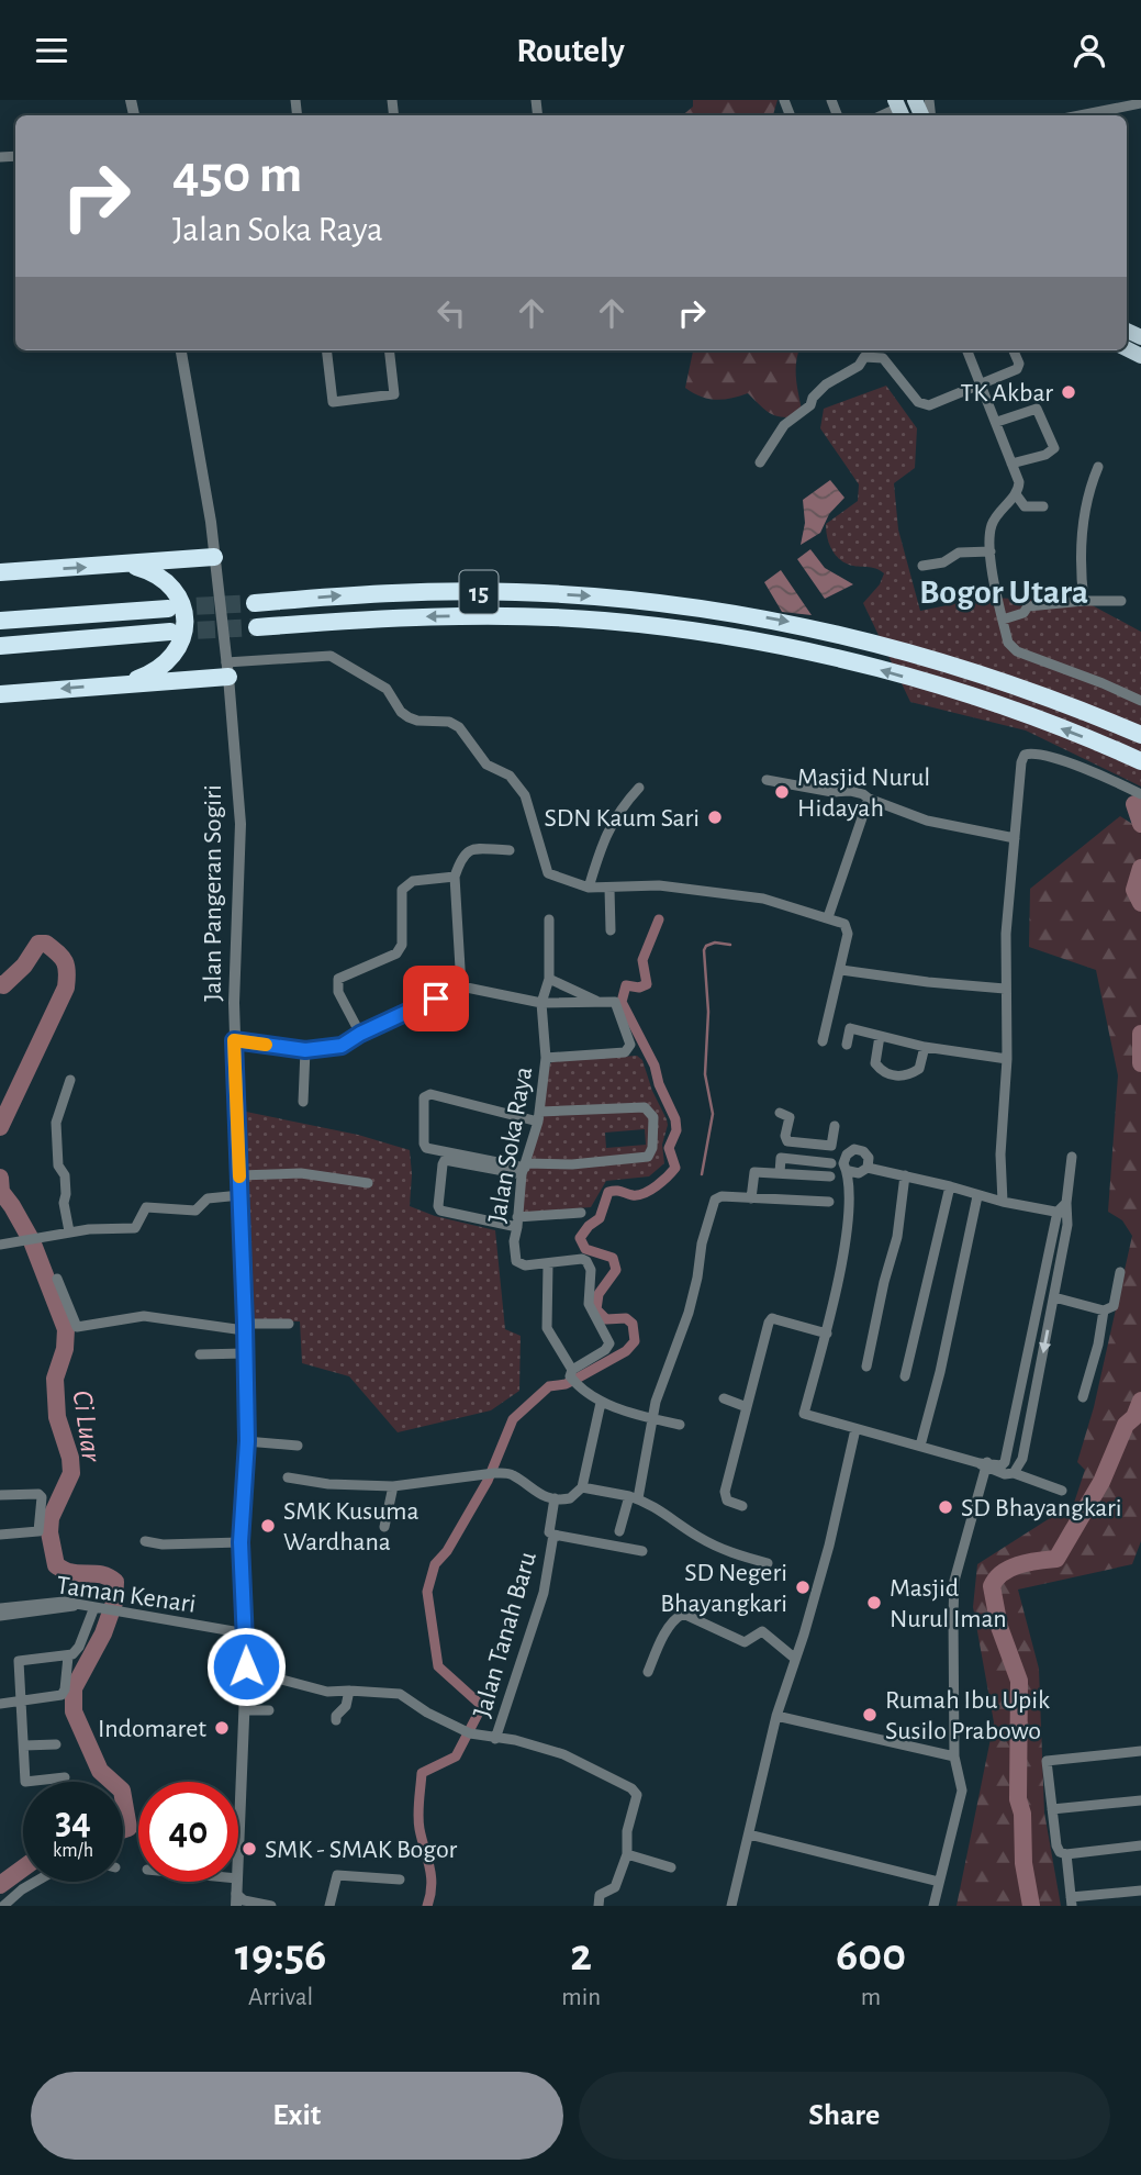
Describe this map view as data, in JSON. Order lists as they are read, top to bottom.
{
  "streets": {
    "highway": ["15"],
    "street": [
      "Jalan Pangeran Sogiri",
      "Jalan Soka Raya",
      "Taman Kenari",
      "Jalan Tanah Baru"
    ]
  },
  "crossings": [
    ["Jalan Pangeran Sogiri", "Taman Kenari"]
  ],
  "districts": ["Bogor Utara"],
  "water": ["Ci Luar"],
  "places": [
    "TK Akbar",
    "Masjid Nurul Hidayah",
    "SDN Kaum Sari",
    "SD Bhayangkari",
    "SMK Kusuma Wardhana",
    "SD Negeri Bhayangkari",
    "Masjid Nurul Iman",
    "Rumah Ibu Upik Susilo Prabowo",
    "Indomaret",
    "SMK - SMAK Bogor"
  ],
  "page": {
    "header": "Routely",
    "turn": ["450 m", "Jalan Soka Raya"],
    "speed": "34 km/h",
    "limit": "40",
    "eta": [
      "19:56",
      "Arrival",
      "2",
      "min",
      "600",
      "m"
    ],
    "buttons": ["Exit", "Share"]
  }
}
